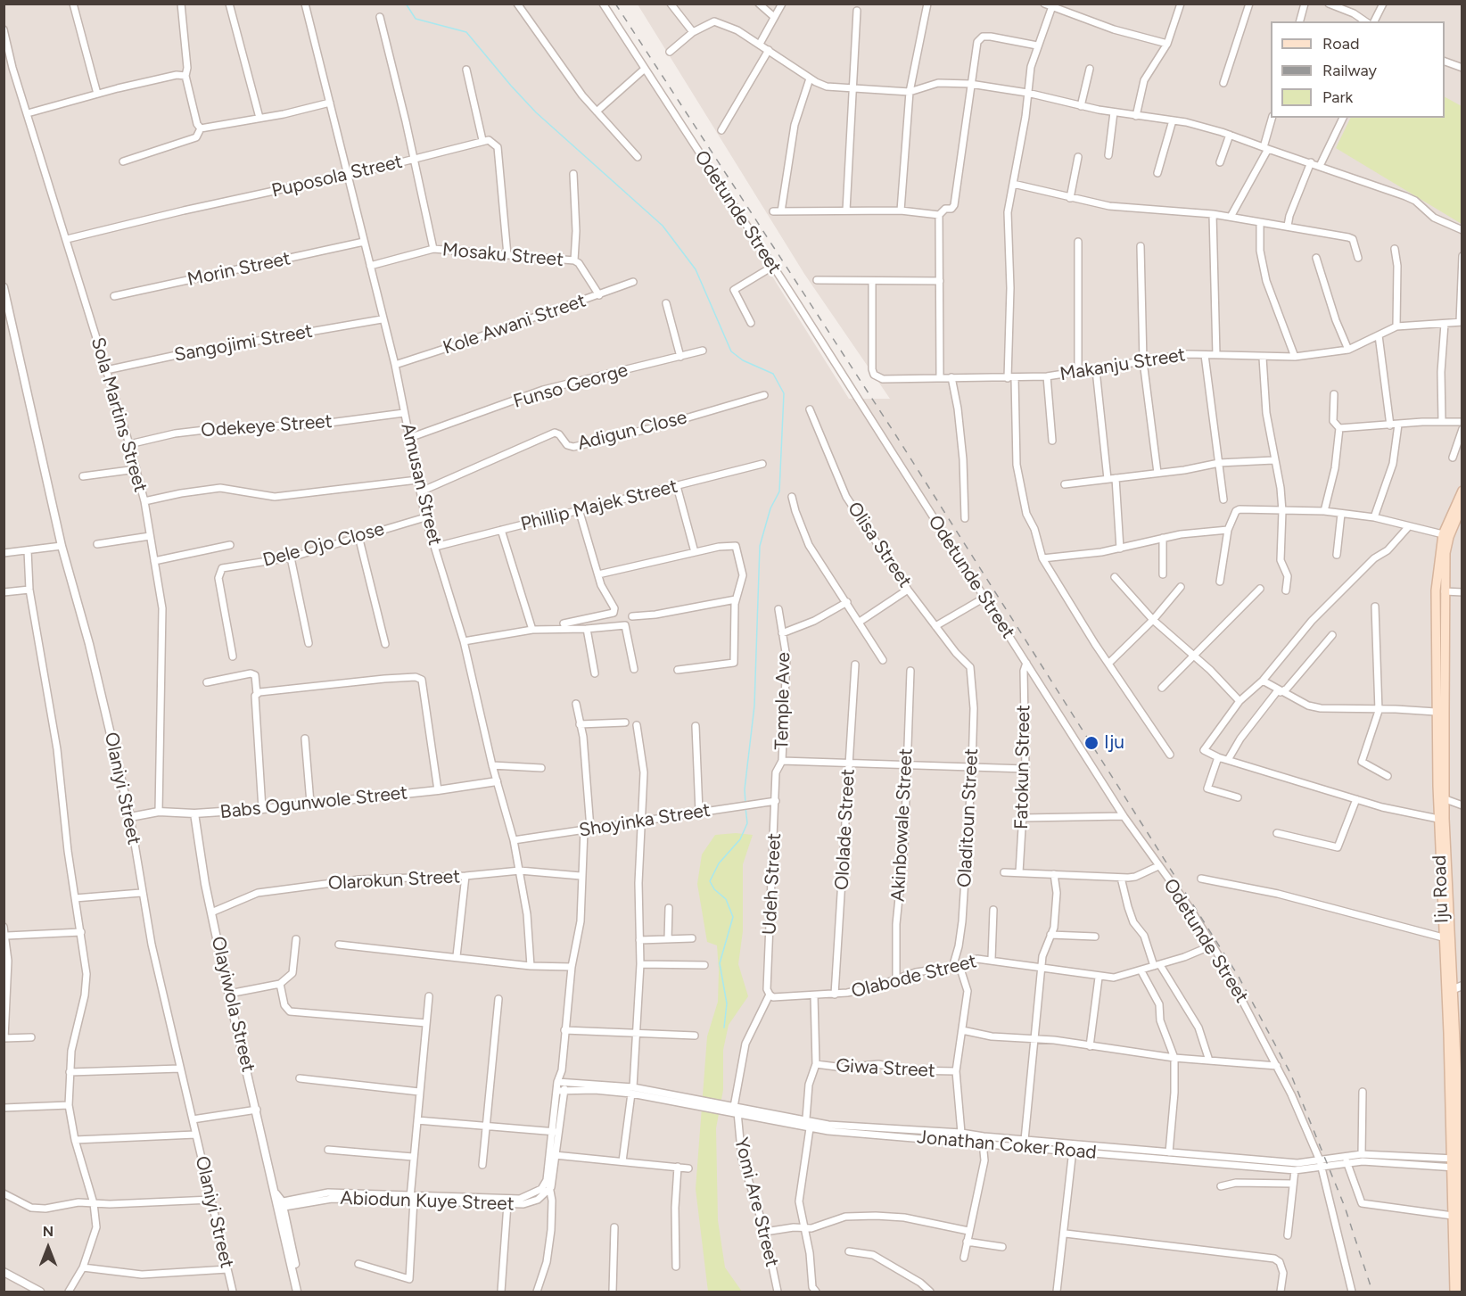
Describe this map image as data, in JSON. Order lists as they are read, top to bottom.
{
  "streets": {
    "main road": ["Iju Road"],
    "street": [
      "Puposola Street",
      "Odetunde Street",
      "Mosaku Street",
      "Morin Street",
      "Kole Awani Street",
      "Sangojimi Street",
      "Makanju Street",
      "Funso George",
      "Sola Martins Street",
      "Odekeye Street",
      "Adigun Close",
      "Amusan Street",
      "Phillip Majek Street",
      "Dele Ojo Close",
      "Olisa Street",
      "Temple Ave",
      "Fatokun Street",
      "Olaniyi Street",
      "Babs Ogunwole Street",
      "Oladitoun Street",
      "Shoyinka Street",
      "Akinbowale Street",
      "Ololade Street",
      "Olarokun Street",
      "Udeh Street",
      "Olabode Street",
      "Olayiwola Street",
      "Giwa Street",
      "Jonathan Coker Road",
      "Abiodun Kuye Street",
      "Yomi Are Street"
    ]
  },
  "crossings": [
    ["Puposola Street", "Sola Martins Street"],
    ["Puposola Street", "Amusan Street"],
    ["Odetunde Street", "Fatokun Street"],
    ["Odetunde Street", "Olabode Street"],
    ["Odetunde Street", "Jonathan Coker Road"],
    ["Mosaku Street", "Amusan Street"],
    ["Morin Street", "Amusan Street"],
    ["Kole Awani Street", "Amusan Street"],
    ["Sangojimi Street", "Sola Martins Street"],
    ["Sangojimi Street", "Amusan Street"],
    ["Funso George", "Amusan Street"],
    ["Sola Martins Street", "Odekeye Street"],
    ["Sola Martins Street", "Babs Ogunwole Street"],
    ["Odekeye Street", "Amusan Street"],
    ["Adigun Close", "Amusan Street"],
    ["Amusan Street", "Phillip Majek Street"],
    ["Amusan Street", "Dele Ojo Close"],
    ["Amusan Street", "Babs Ogunwole Street"],
    ["Amusan Street", "Shoyinka Street"],
    ["Amusan Street", "Olarokun Street"],
    ["Olisa Street", "Oladitoun Street"],
    ["Temple Ave", "Udeh Street"],
    ["Olaniyi Street", "Babs Ogunwole Street"],
    ["Babs Ogunwole Street", "Olayiwola Street"],
    ["Oladitoun Street", "Olabode Street"],
    ["Shoyinka Street", "Udeh Street"],
    ["Akinbowale Street", "Olabode Street"],
    ["Ololade Street", "Olabode Street"],
    ["Olarokun Street", "Olayiwola Street"],
    ["Udeh Street", "Olabode Street"],
    ["Udeh Street", "Yomi Are Street"],
    ["Iju Road", "Jonathan Coker Road"],
    ["Olabode Street", "Yomi Are Street"],
    ["Olayiwola Street", "Abiodun Kuye Street"],
    ["Jonathan Coker Road", "Yomi Are Street"]
  ],
  "places": ["Iju"],
  "legend": ["Road", "Railway", "Park"],
  "north": "top"
}
